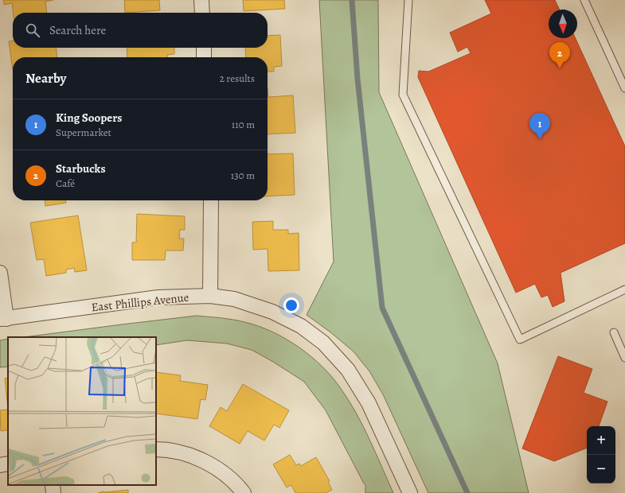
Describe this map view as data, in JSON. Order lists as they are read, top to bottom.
{
  "streets": {
    "street": ["East Phillips Avenue"]
  },
  "north": "bottom",
  "page": {
    "search": "Search here",
    "pins": ["2", "1"],
    "heading": ["Nearby", "2 results"],
    "list": [
      {
        "mark": "1",
        "name": "King Soopers",
        "note": "Supermarket",
        "value": "110 m"
      },
      {
        "mark": "2",
        "name": "Starbucks",
        "note": "Café",
        "value": "130 m"
      }
    ],
    "map_buttons": ["+", "−"]
  }
}
